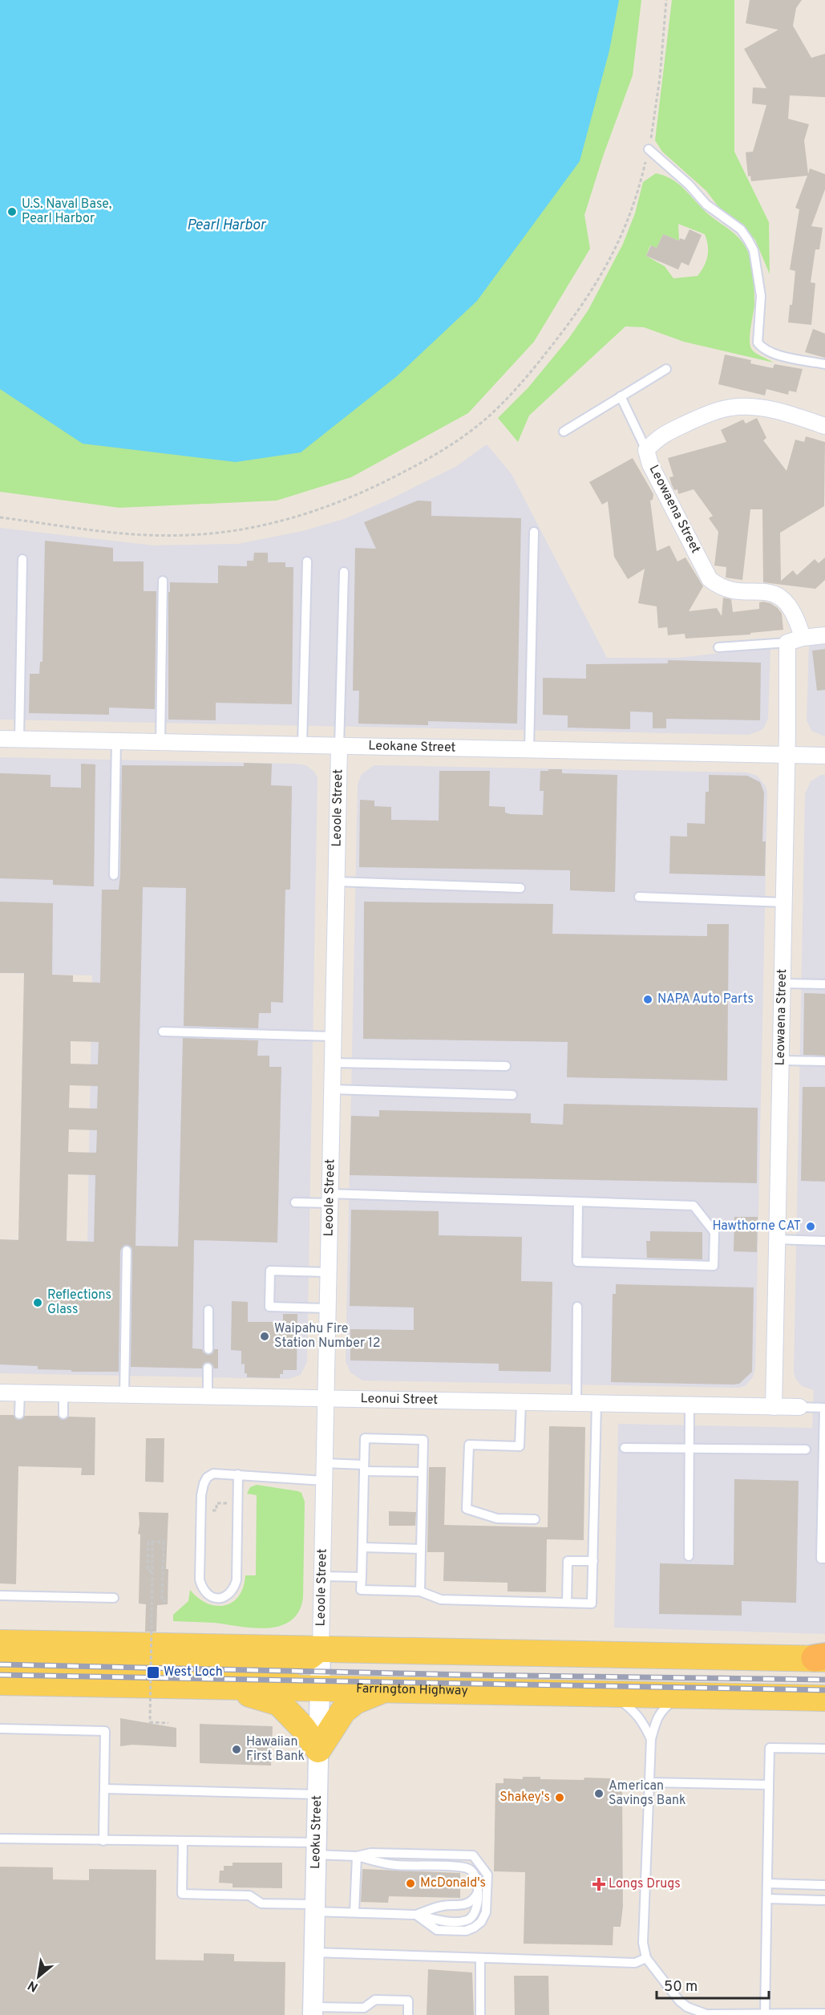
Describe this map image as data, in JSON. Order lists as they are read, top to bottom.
{
  "streets": {
    "main road": ["Farrington Highway"],
    "street": [
      "Leowaena Street",
      "Leokane Street",
      "Leoole Street",
      "Leonui Street",
      "Leoku Street"
    ]
  },
  "crossings": [
    ["Leowaena Street", "Leokane Street"],
    ["Leowaena Street", "Leonui Street"],
    ["Leokane Street", "Leoole Street"],
    ["Leoole Street", "Leonui Street"],
    ["Leoole Street", "Leoku Street"],
    ["Farrington Highway", "Leoku Street"]
  ],
  "water": ["Pearl Harbor"],
  "places": {
    "other": [
      "U.S. Naval Base, Pearl Harbor",
      "NAPA Auto Parts",
      "Hawthorne CAT",
      "Reflections Glass",
      "Waipahu Fire Station Number 12",
      "Hawaiian First Bank",
      "American Savings Bank",
      "Shakey's",
      "McDonald's"
    ],
    "transit": ["West Loch"],
    "health": ["Longs Drugs"]
  },
  "scale_bar": "50 m",
  "north": "bottom left"
}
